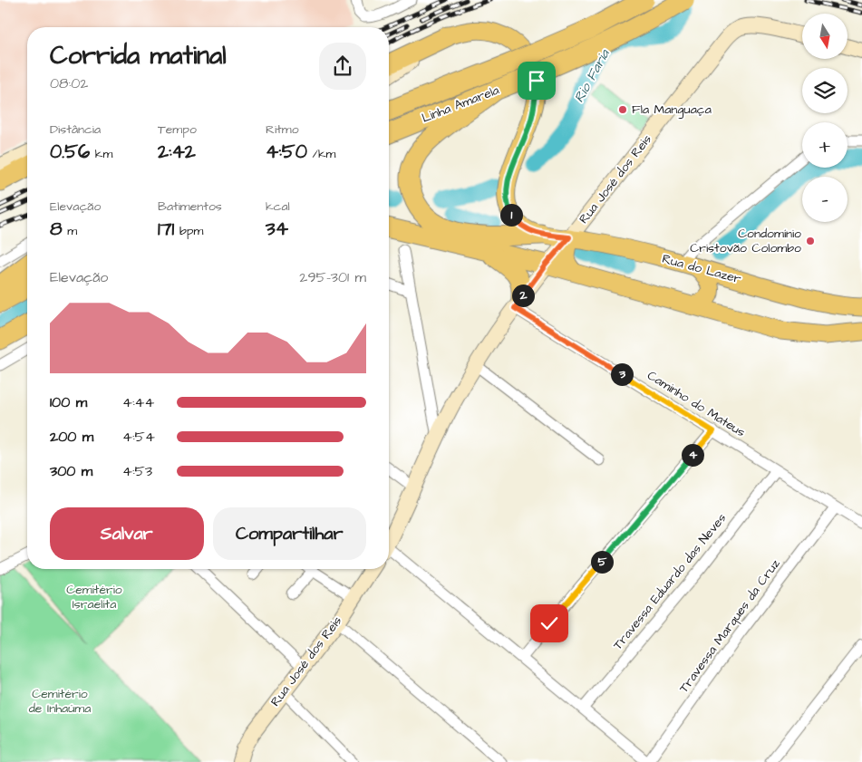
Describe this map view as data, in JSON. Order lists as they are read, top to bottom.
{
  "streets": {
    "highway": ["Linha Amarela"],
    "main road": ["Rua do Lazer"],
    "street": [
      "Rua José dos Reis",
      "Caminho do Mateus",
      "Travessa Eduardo das Neves",
      "Travessa Marques da Cruz"
    ]
  },
  "crossings": [
    ["Rua José dos Reis", "Rua do Lazer"],
    ["Rua José dos Reis", "Caminho do Mateus"],
    ["Caminho do Mateus", "Travessa Eduardo das Neves"],
    ["Caminho do Mateus", "Travessa Marques da Cruz"]
  ],
  "water": ["Rio Faria"],
  "parks": ["Cemitério Israelita", "Cemitério de Inhaúma"],
  "places": ["Fla Manguaça", "Condomínio Cristovão Colombo"],
  "north": "bottom",
  "page": {
    "map_buttons": ["+", "−"],
    "heading": ["Corrida matinal", "08:02"],
    "stats": [
      ["Distância", "0.56 km"],
      ["Tempo", "2:42"],
      ["Ritmo", "4:50 /km"],
      ["Elevação", "8 m"],
      ["Batimentos", "171 bpm"],
      ["kcal", "34"]
    ],
    "pins": [
      "1",
      "2",
      "3",
      "4",
      "5"
    ],
    "chart": ["Elevação", "295–301 m"],
    "list": [
      {
        "name": "100 m",
        "note": "4:44"
      },
      {
        "name": "200 m",
        "note": "4:54"
      },
      {
        "name": "300 m",
        "note": "4:53"
      }
    ],
    "buttons": ["Salvar", "Compartilhar"]
  }
}
